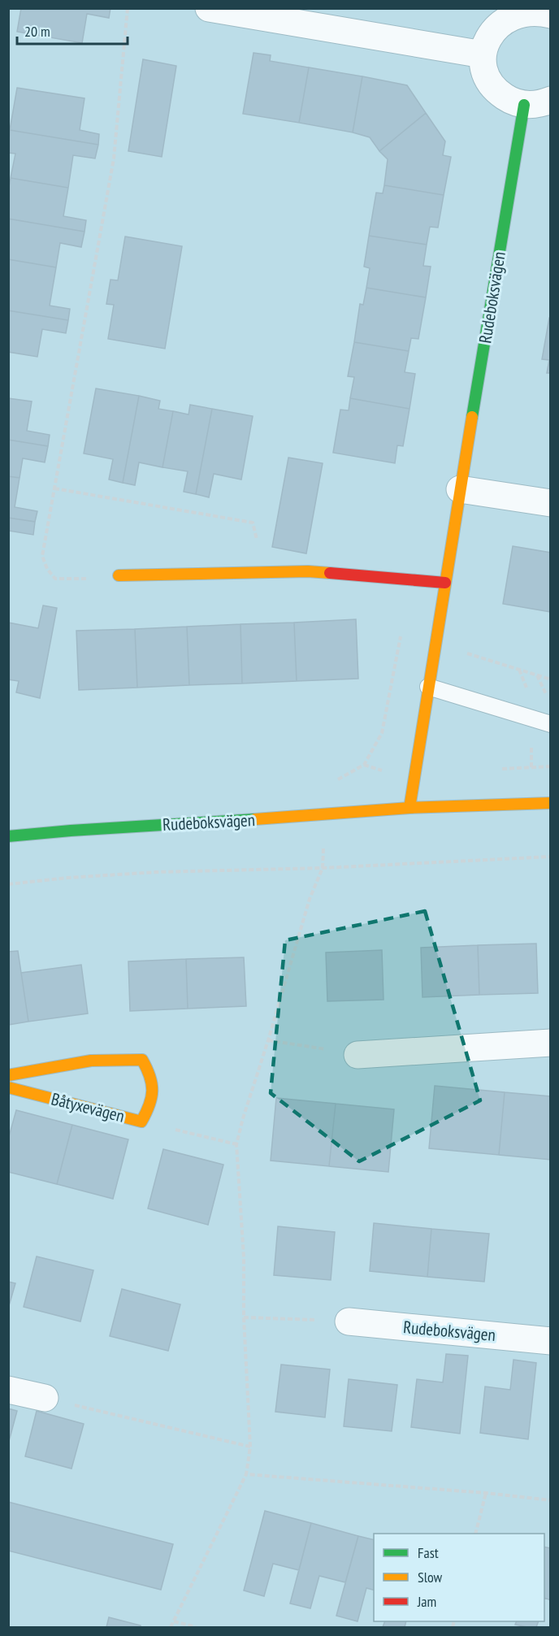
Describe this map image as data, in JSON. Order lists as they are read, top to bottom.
{
  "streets": {
    "street": ["Rudeboksvägen", "Båtyxevägen"]
  },
  "legend": ["Fast", "Slow", "Jam"],
  "scale_bar": "20 m"
}
